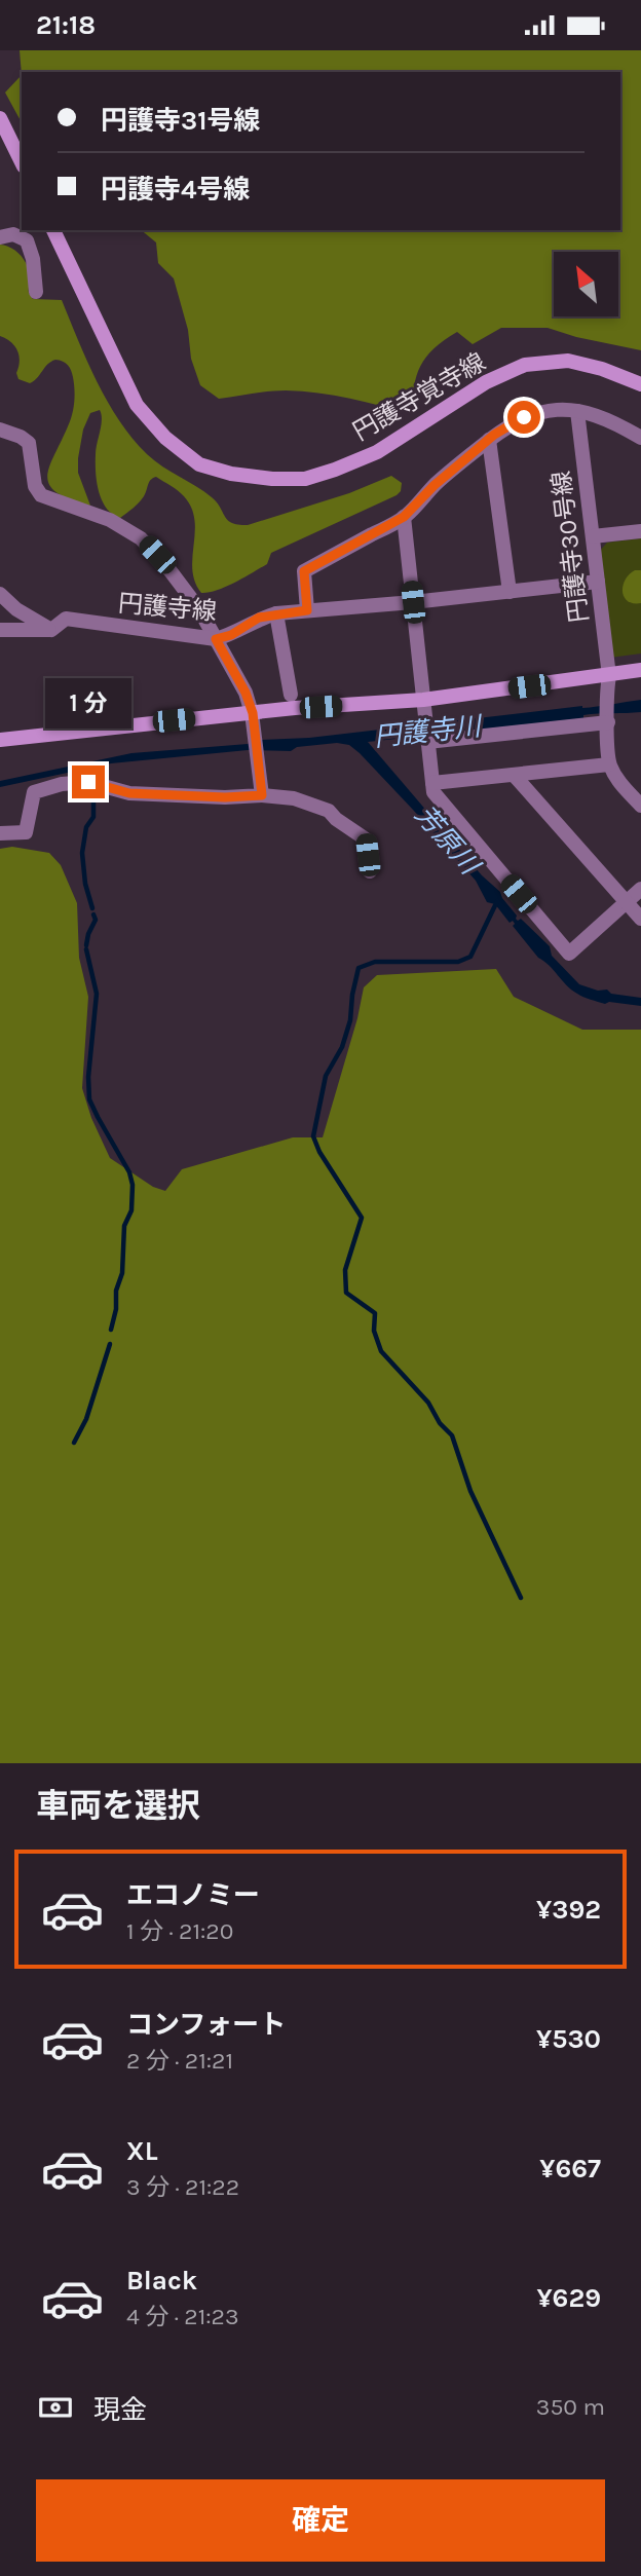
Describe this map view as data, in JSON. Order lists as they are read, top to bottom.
{
  "streets": {
    "street": ["円護寺覚寺線", "円護寺30号線", "円護寺線"]
  },
  "crossings": [
    ["円護寺30号線", "円護寺線"]
  ],
  "water": ["円護寺川", "芳原川"],
  "north": "top left",
  "page": {
    "status": "21:18",
    "banner": ["円護寺31号線", "円護寺4号線"],
    "bubble": "1 分",
    "heading": "車両を選択",
    "list": [
      {
        "name": "エコノミー",
        "note": "1 分 · 21:20",
        "value": "¥392"
      },
      {
        "name": "コンフォート",
        "note": "2 分 · 21:21",
        "value": "¥530"
      },
      {
        "name": "XL",
        "note": "3 分 · 21:22",
        "value": "¥667"
      },
      {
        "name": "Black",
        "note": "4 分 · 21:23",
        "value": "¥629"
      }
    ],
    "pay": ["現金", "350 m"],
    "buttons": "確定"
  }
}
